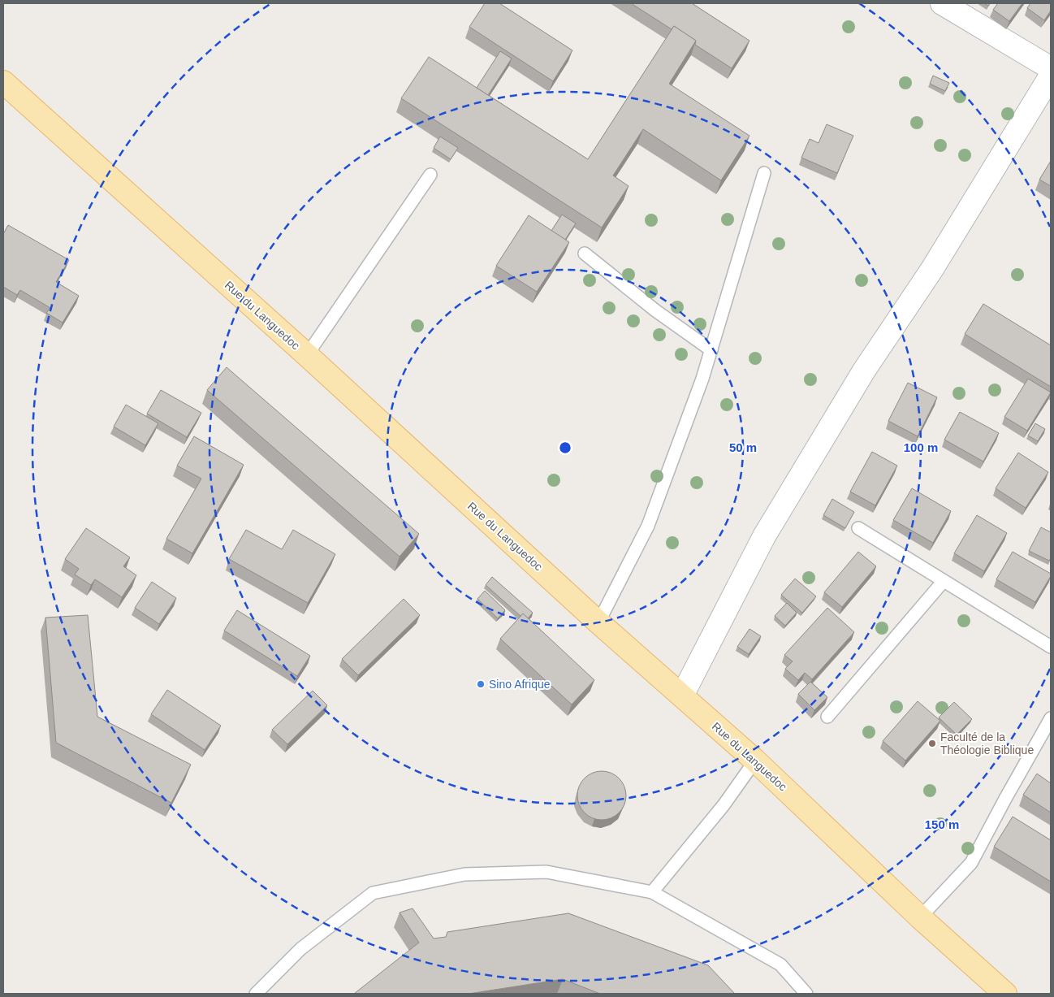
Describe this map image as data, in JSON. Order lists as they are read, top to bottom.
{
  "streets": {
    "main road": ["Rue du Languedoc"]
  },
  "places": ["Sino Afrique", "Faculté de la Théologie Biblique"],
  "rings": ["50 m", "100 m", "150 m"]
}
